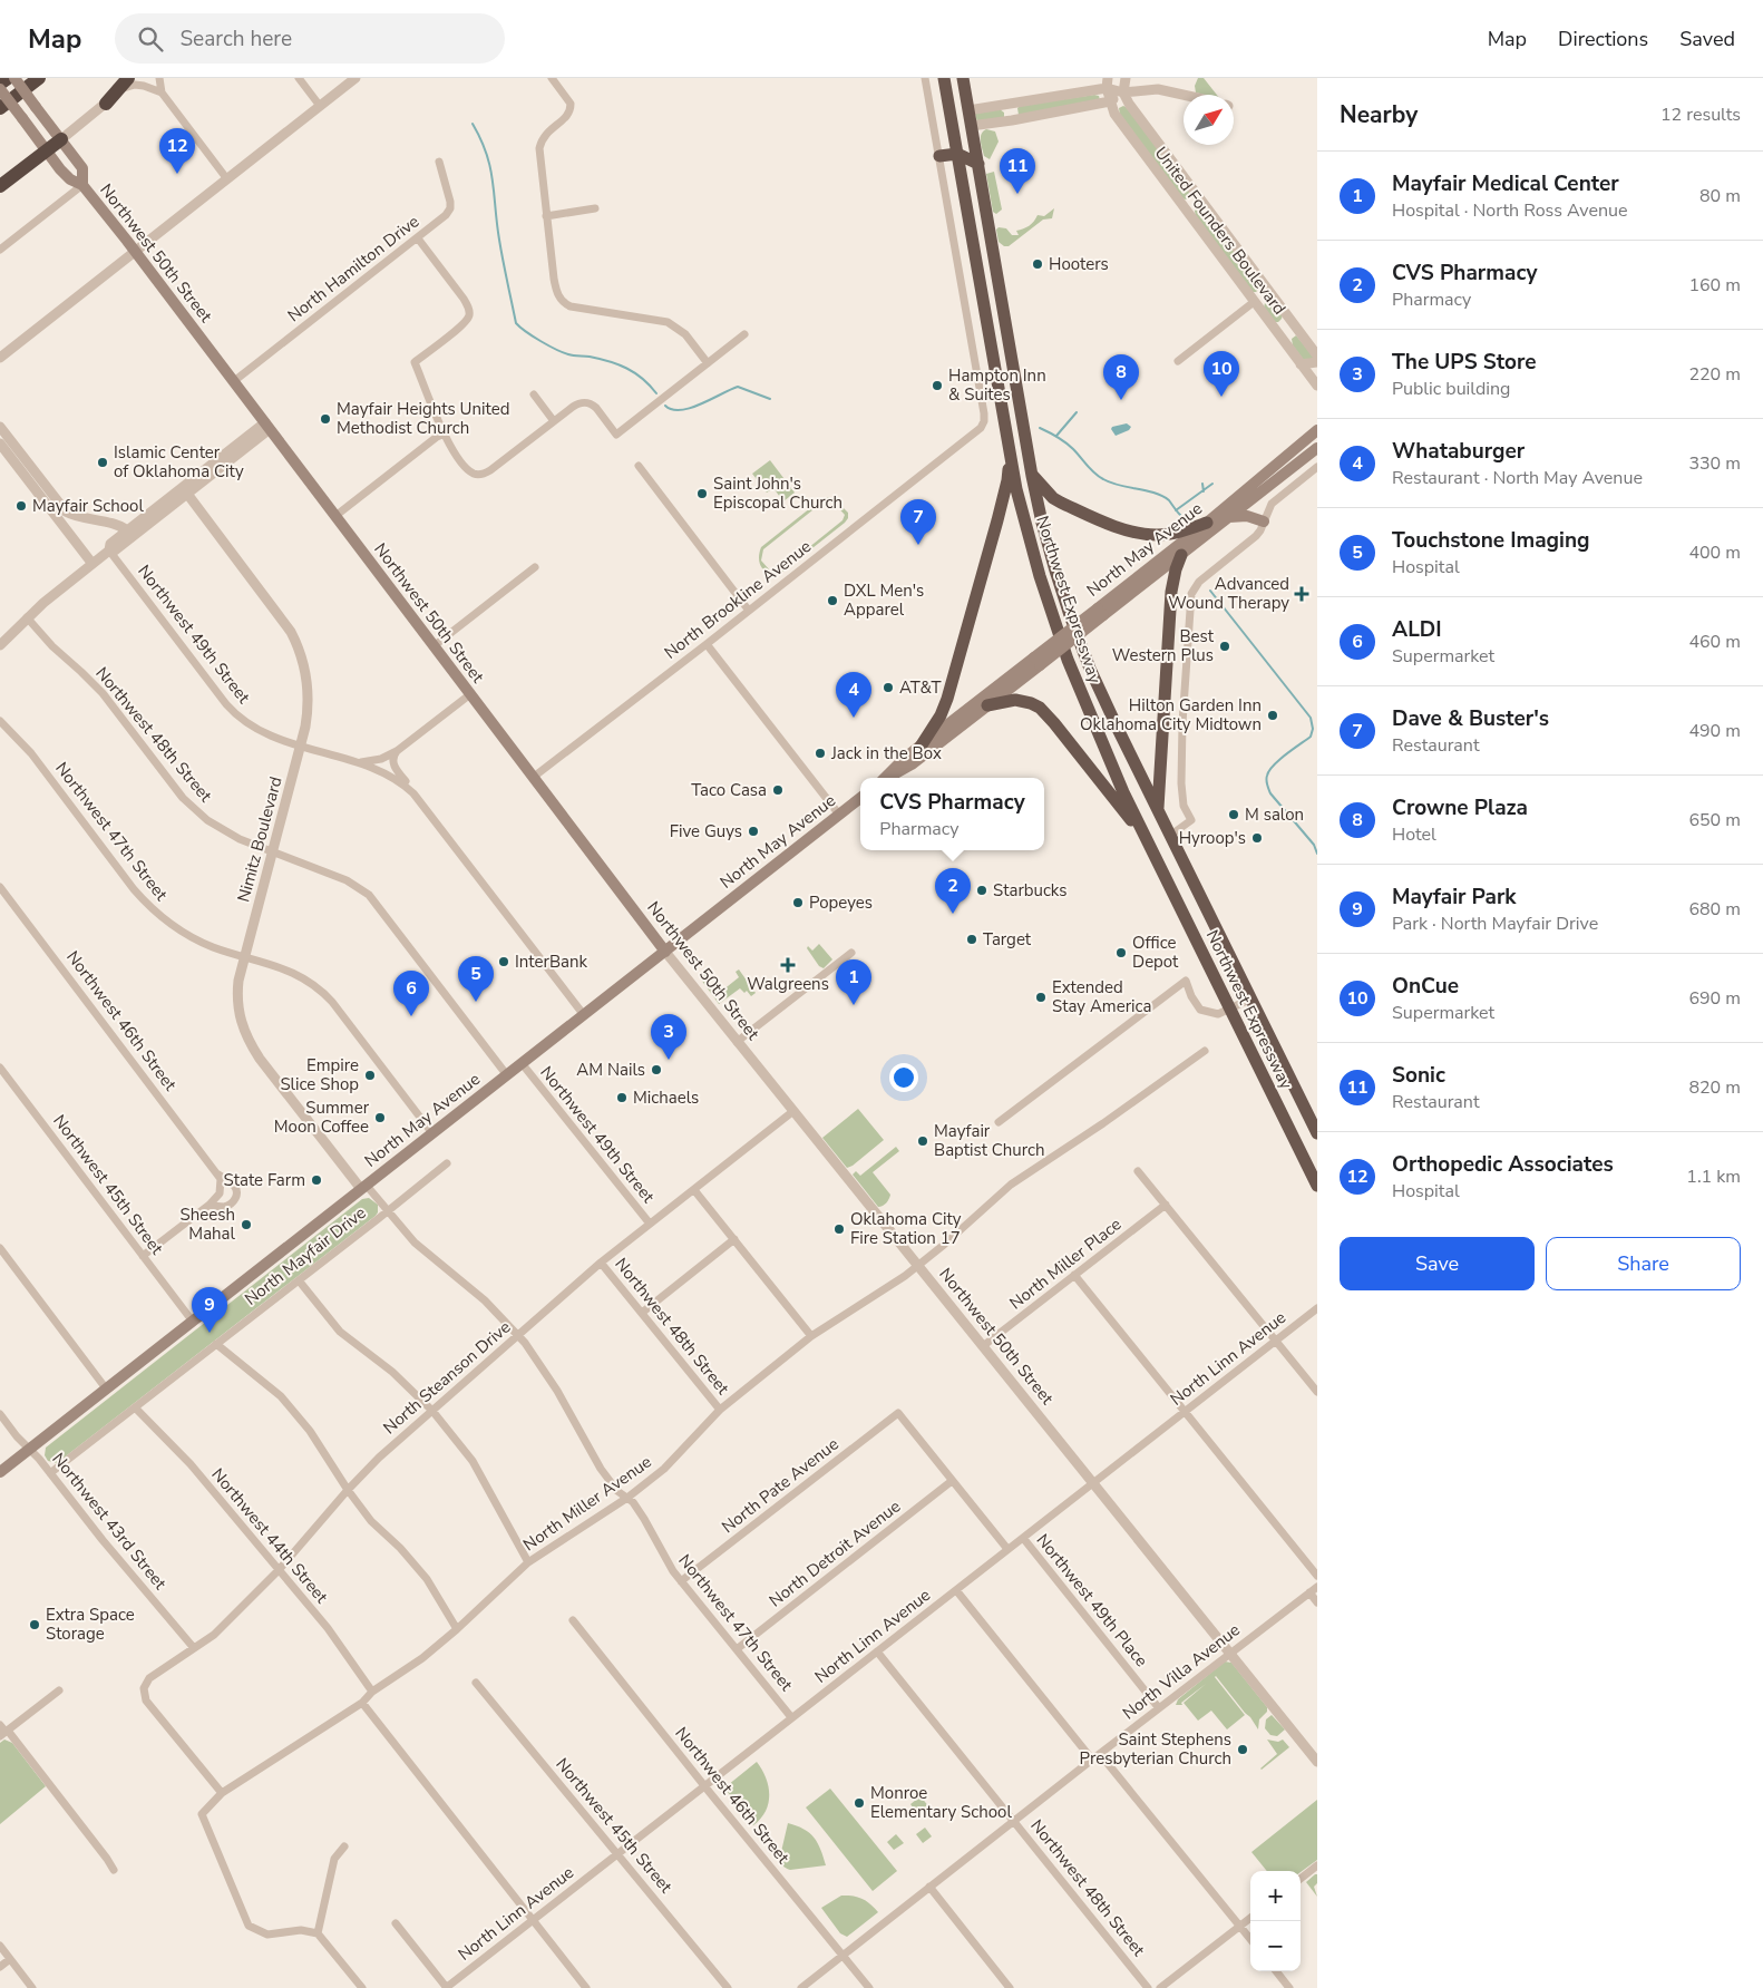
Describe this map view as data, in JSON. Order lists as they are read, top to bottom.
{
  "streets": {
    "highway": ["Northwest Expressway"],
    "main road": ["Northwest 50th Street", "North May Avenue"],
    "street": [
      "United Founders Boulevard",
      "North Hamilton Drive",
      "North Brookline Avenue",
      "Northwest 49th Street",
      "Northwest 48th Street",
      "Northwest 47th Street",
      "Nimitz Boulevard",
      "Northwest 46th Street",
      "Northwest 45th Street",
      "North Mayfair Drive",
      "North Miller Place",
      "North Linn Avenue",
      "North Steanson Drive",
      "North Pate Avenue",
      "North Miller Avenue",
      "Northwest 43rd Street",
      "Northwest 44th Street",
      "North Detroit Avenue",
      "Northwest 49th Place",
      "North Villa Avenue"
    ]
  },
  "crossings": [
    ["Northwest 50th Street", "North Hamilton Drive"],
    ["Northwest 50th Street", "North May Avenue"],
    ["Northwest 50th Street", "North Brookline Avenue"],
    ["Northwest 50th Street", "North Miller Place"],
    ["Northwest 50th Street", "North Linn Avenue"],
    ["Northwest 50th Street", "North Steanson Drive"],
    ["Northwest 50th Street", "North Miller Avenue"],
    ["Northwest 50th Street", "North Villa Avenue"],
    ["North May Avenue", "Northwest 49th Street"],
    ["North May Avenue", "Northwest 48th Street"],
    ["North May Avenue", "Northwest 47th Street"],
    ["North May Avenue", "Nimitz Boulevard"],
    ["North May Avenue", "Northwest 45th Street"],
    ["North May Avenue", "Northwest 43rd Street"],
    ["Northwest 49th Street", "Nimitz Boulevard"],
    ["Northwest 49th Street", "North Steanson Drive"],
    ["Northwest 48th Street", "Nimitz Boulevard"],
    ["Northwest 48th Street", "North Linn Avenue"],
    ["Northwest 48th Street", "North Steanson Drive"],
    ["Northwest 48th Street", "North Miller Avenue"],
    ["Northwest 48th Street", "North Villa Avenue"],
    ["Northwest 47th Street", "Nimitz Boulevard"],
    ["Northwest 47th Street", "North Mayfair Drive"],
    ["Northwest 47th Street", "North Linn Avenue"],
    ["Northwest 47th Street", "North Steanson Drive"],
    ["Northwest 47th Street", "North Pate Avenue"],
    ["Northwest 47th Street", "North Miller Avenue"],
    ["Northwest 47th Street", "North Detroit Avenue"],
    ["Northwest 46th Street", "North Linn Avenue"],
    ["Northwest 46th Street", "North Villa Avenue"],
    ["Northwest 45th Street", "North Linn Avenue"],
    ["North Mayfair Drive", "Northwest 43rd Street"],
    ["North Mayfair Drive", "Northwest 44th Street"],
    ["North Linn Avenue", "Northwest 49th Place"],
    ["North Steanson Drive", "North Miller Avenue"],
    ["North Steanson Drive", "Northwest 43rd Street"],
    ["North Steanson Drive", "Northwest 44th Street"],
    ["North Pate Avenue", "North Detroit Avenue"],
    ["North Miller Avenue", "Northwest 44th Street"],
    ["Northwest 49th Place", "North Villa Avenue"]
  ],
  "places": {
    "other": [
      "Hooters",
      "Hampton Inn & Suites",
      "Mayfair Heights United Methodist Church",
      "Islamic Center of Oklahoma City",
      "Saint John's Episcopal Church",
      "Mayfair School",
      "DXL Men's Apparel",
      "Best Western Plus",
      "AT&T",
      "Hilton Garden Inn Oklahoma City Midtown",
      "Jack in the Box",
      "Taco Casa",
      "M salon",
      "Five Guys",
      "Hyroop's",
      "Starbucks",
      "Popeyes",
      "Target",
      "Office Depot",
      "InterBank",
      "Extended Stay America",
      "AM Nails",
      "Empire Slice Shop",
      "Michaels",
      "Summer Moon Coffee",
      "Mayfair Baptist Church",
      "State Farm",
      "Sheesh Mahal",
      "Oklahoma City Fire Station 17",
      "Extra Space Storage",
      "Saint Stephens Presbyterian Church",
      "Monroe Elementary School"
    ],
    "health": ["Advanced Wound Therapy", "Walgreens"]
  },
  "north": "top right",
  "page": {
    "header": "Map",
    "search": "Search here",
    "nav": ["Map", "Directions", "Saved"],
    "heading": ["Nearby", "12 results"],
    "pins": [
      "12",
      "11",
      "10",
      "8",
      "7",
      "4",
      "2",
      "5",
      "1",
      "6",
      "3",
      "9"
    ],
    "list": [
      {
        "mark": "1",
        "name": "Mayfair Medical Center",
        "note": "Hospital · North Ross Avenue",
        "value": "80 m"
      },
      {
        "mark": "2",
        "name": "CVS Pharmacy",
        "note": "Pharmacy",
        "value": "160 m"
      },
      {
        "mark": "3",
        "name": "The UPS Store",
        "note": "Public building",
        "value": "220 m"
      },
      {
        "mark": "4",
        "name": "Whataburger",
        "note": "Restaurant · North May Avenue",
        "value": "330 m"
      },
      {
        "mark": "5",
        "name": "Touchstone Imaging",
        "note": "Hospital",
        "value": "400 m"
      },
      {
        "mark": "6",
        "name": "ALDI",
        "note": "Supermarket",
        "value": "460 m"
      },
      {
        "mark": "7",
        "name": "Dave & Buster's",
        "note": "Restaurant",
        "value": "490 m"
      },
      {
        "mark": "8",
        "name": "Crowne Plaza",
        "note": "Hotel",
        "value": "650 m"
      },
      {
        "mark": "9",
        "name": "Mayfair Park",
        "note": "Park · North Mayfair Drive",
        "value": "680 m"
      },
      {
        "mark": "10",
        "name": "OnCue",
        "note": "Supermarket",
        "value": "690 m"
      },
      {
        "mark": "11",
        "name": "Sonic",
        "note": "Restaurant",
        "value": "820 m"
      },
      {
        "mark": "12",
        "name": "Orthopedic Associates",
        "note": "Hospital",
        "value": "1.1 km"
      }
    ],
    "popup": ["CVS Pharmacy", "Pharmacy"],
    "buttons": ["Save", "Share"],
    "map_buttons": ["+", "−"]
  }
}
